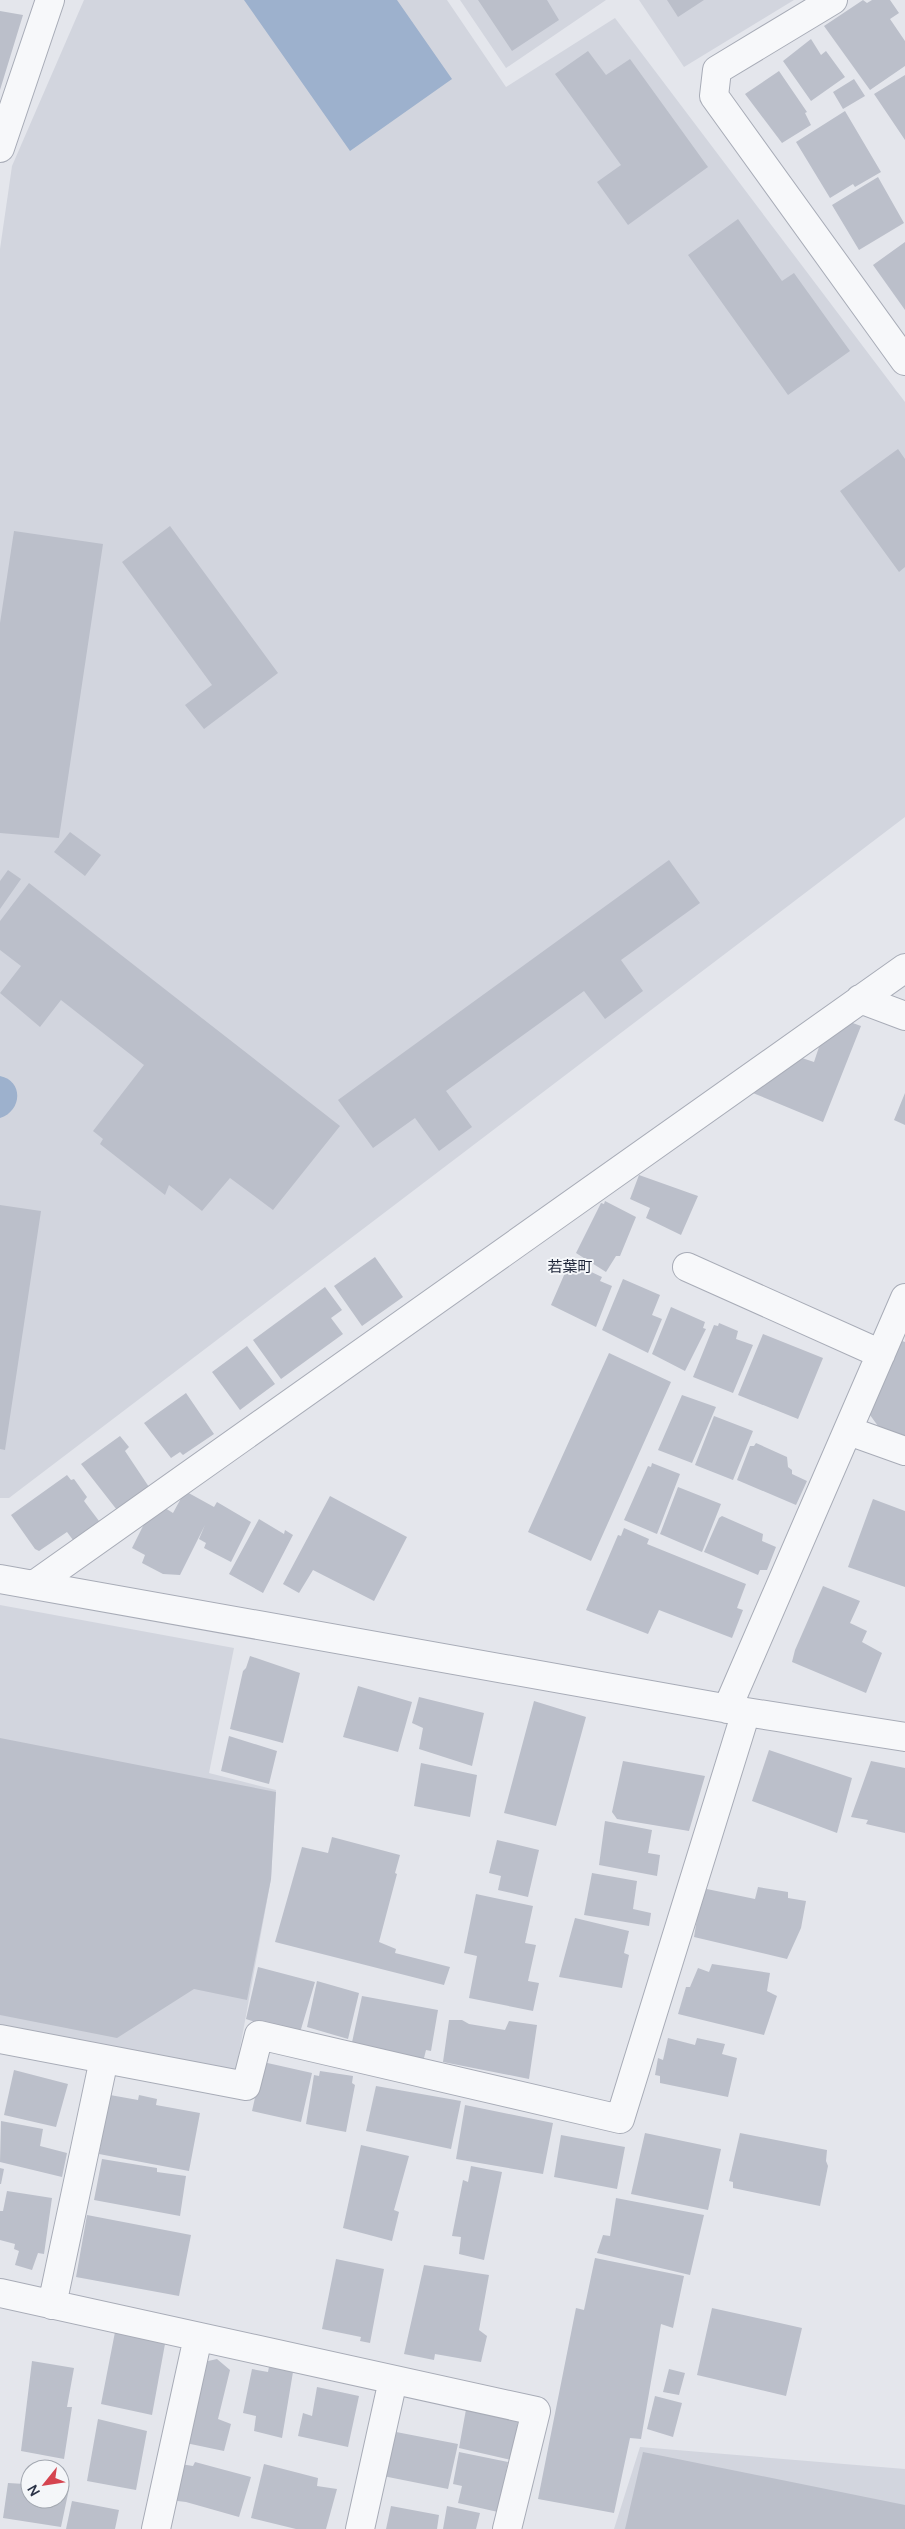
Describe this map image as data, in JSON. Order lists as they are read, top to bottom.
{
  "districts": ["若葉町"],
  "north": "bottom left"
}
